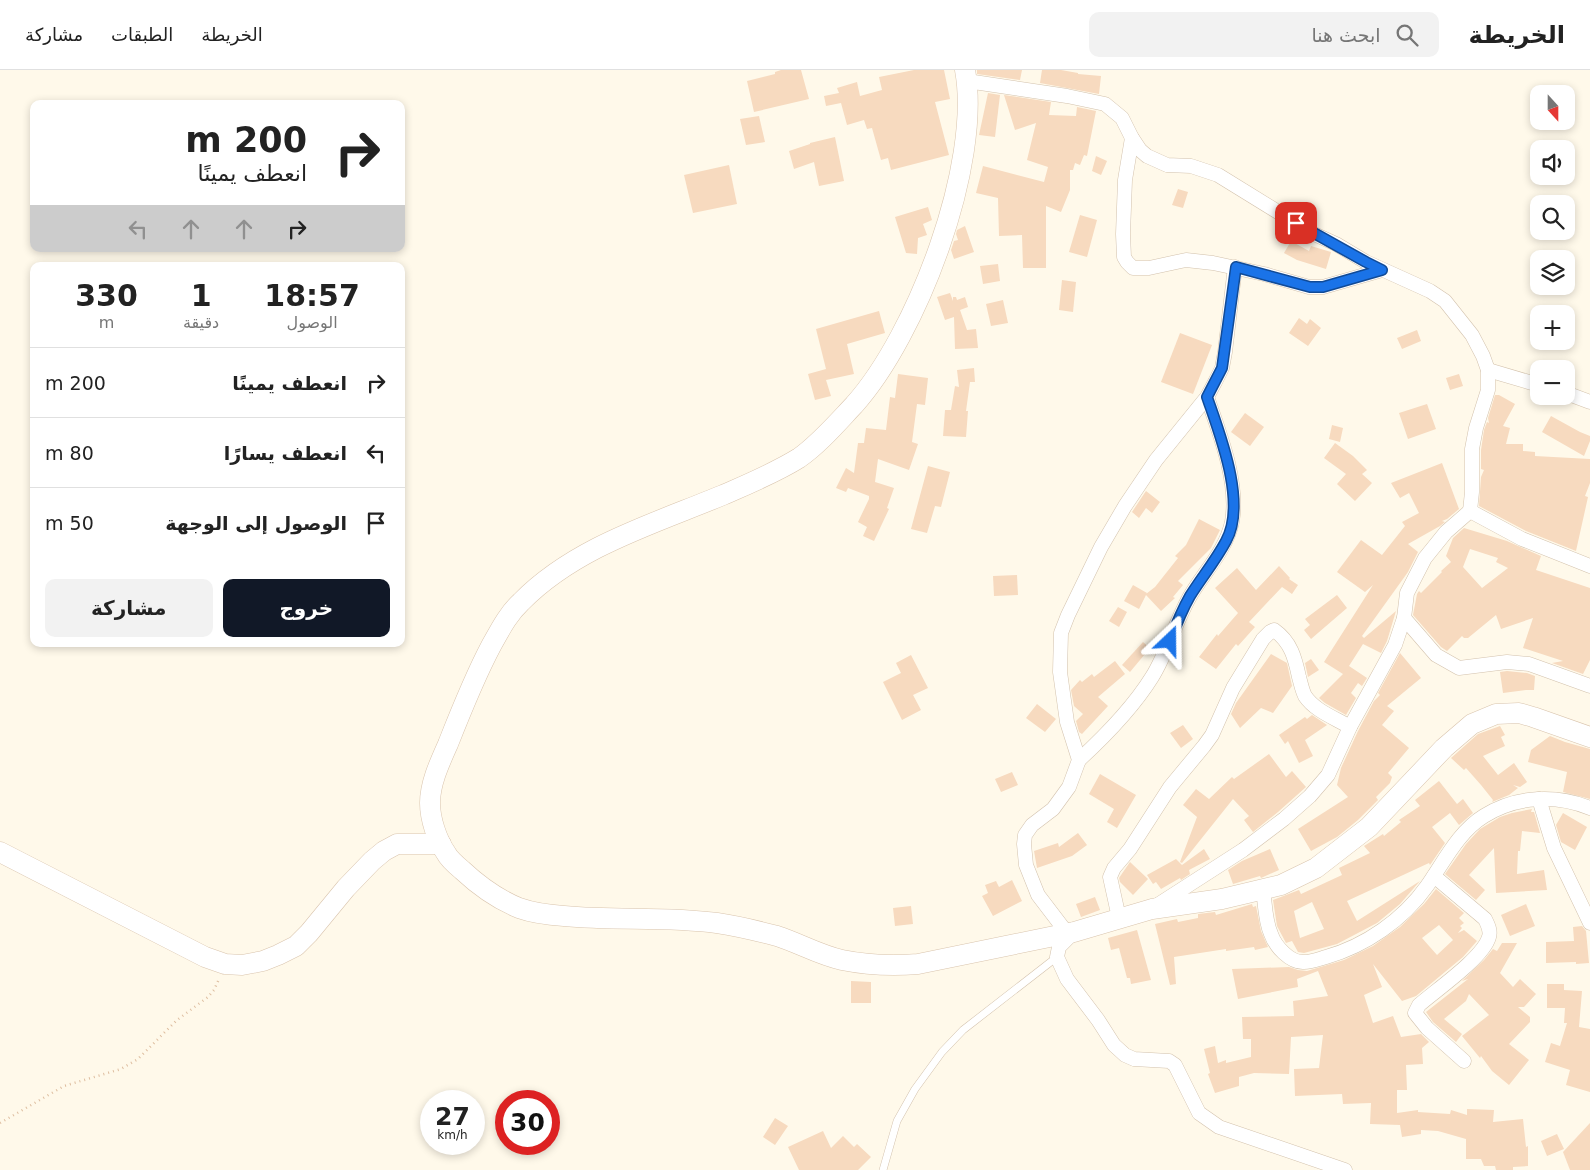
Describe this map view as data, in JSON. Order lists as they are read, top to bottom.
{
  "north": "bottom",
  "page": {
    "header": "الخريطة",
    "search": "ابحث هنا",
    "nav": ["الخريطة", "الطبقات", "مشاركة"],
    "map_buttons": ["+", "−"],
    "turn": ["200 m", "انعطف يمينًا"],
    "eta": [
      "18:57",
      "الوصول",
      "1",
      "دقيقة",
      "330",
      "m"
    ],
    "list": [
      {
        "name": "انعطف يمينًا",
        "value": "200 m"
      },
      {
        "name": "انعطف يسارًا",
        "value": "80 m"
      },
      {
        "name": "الوصول إلى الوجهة",
        "value": "50 m"
      }
    ],
    "buttons": ["خروج", "مشاركة"],
    "speed": "27 km/h",
    "limit": "30"
  }
}
